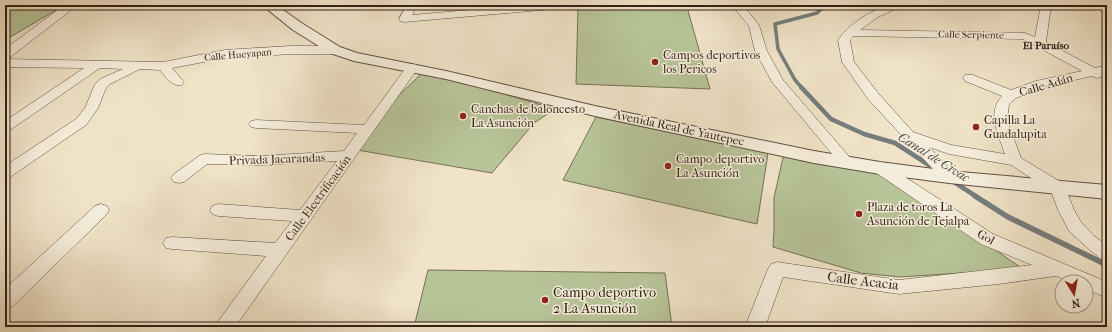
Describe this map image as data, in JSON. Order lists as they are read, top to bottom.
{
  "streets": {
    "street": [
      "Calle Serpiente",
      "Calle Hueyapan",
      "Calle Adán",
      "Avenida Real de Yautepec",
      "Privada Jacarandas",
      "Calle Electrificación",
      "Gol",
      "Calle Acacia"
    ]
  },
  "crossings": [
    ["Calle Serpiente", "Calle Adán"],
    ["Calle Hueyapan", "Avenida Real de Yautepec"],
    ["Avenida Real de Yautepec", "Calle Electrificación"],
    ["Avenida Real de Yautepec", "Gol"],
    ["Privada Jacarandas", "Calle Electrificación"],
    ["Gol", "Calle Acacia"]
  ],
  "districts": ["El Paraíso"],
  "water": ["Canal de Civac"],
  "places": [
    "Campos deportivos los Pericos",
    "Canchas de baloncesto La Asunción",
    "Capilla La Guadalupita",
    "Campo deportivo La Asunción",
    "Plaza de toros La Asunción de Tejalpa",
    "Campo deportivo 2 La Asunción"
  ],
  "north": "bottom"
}
